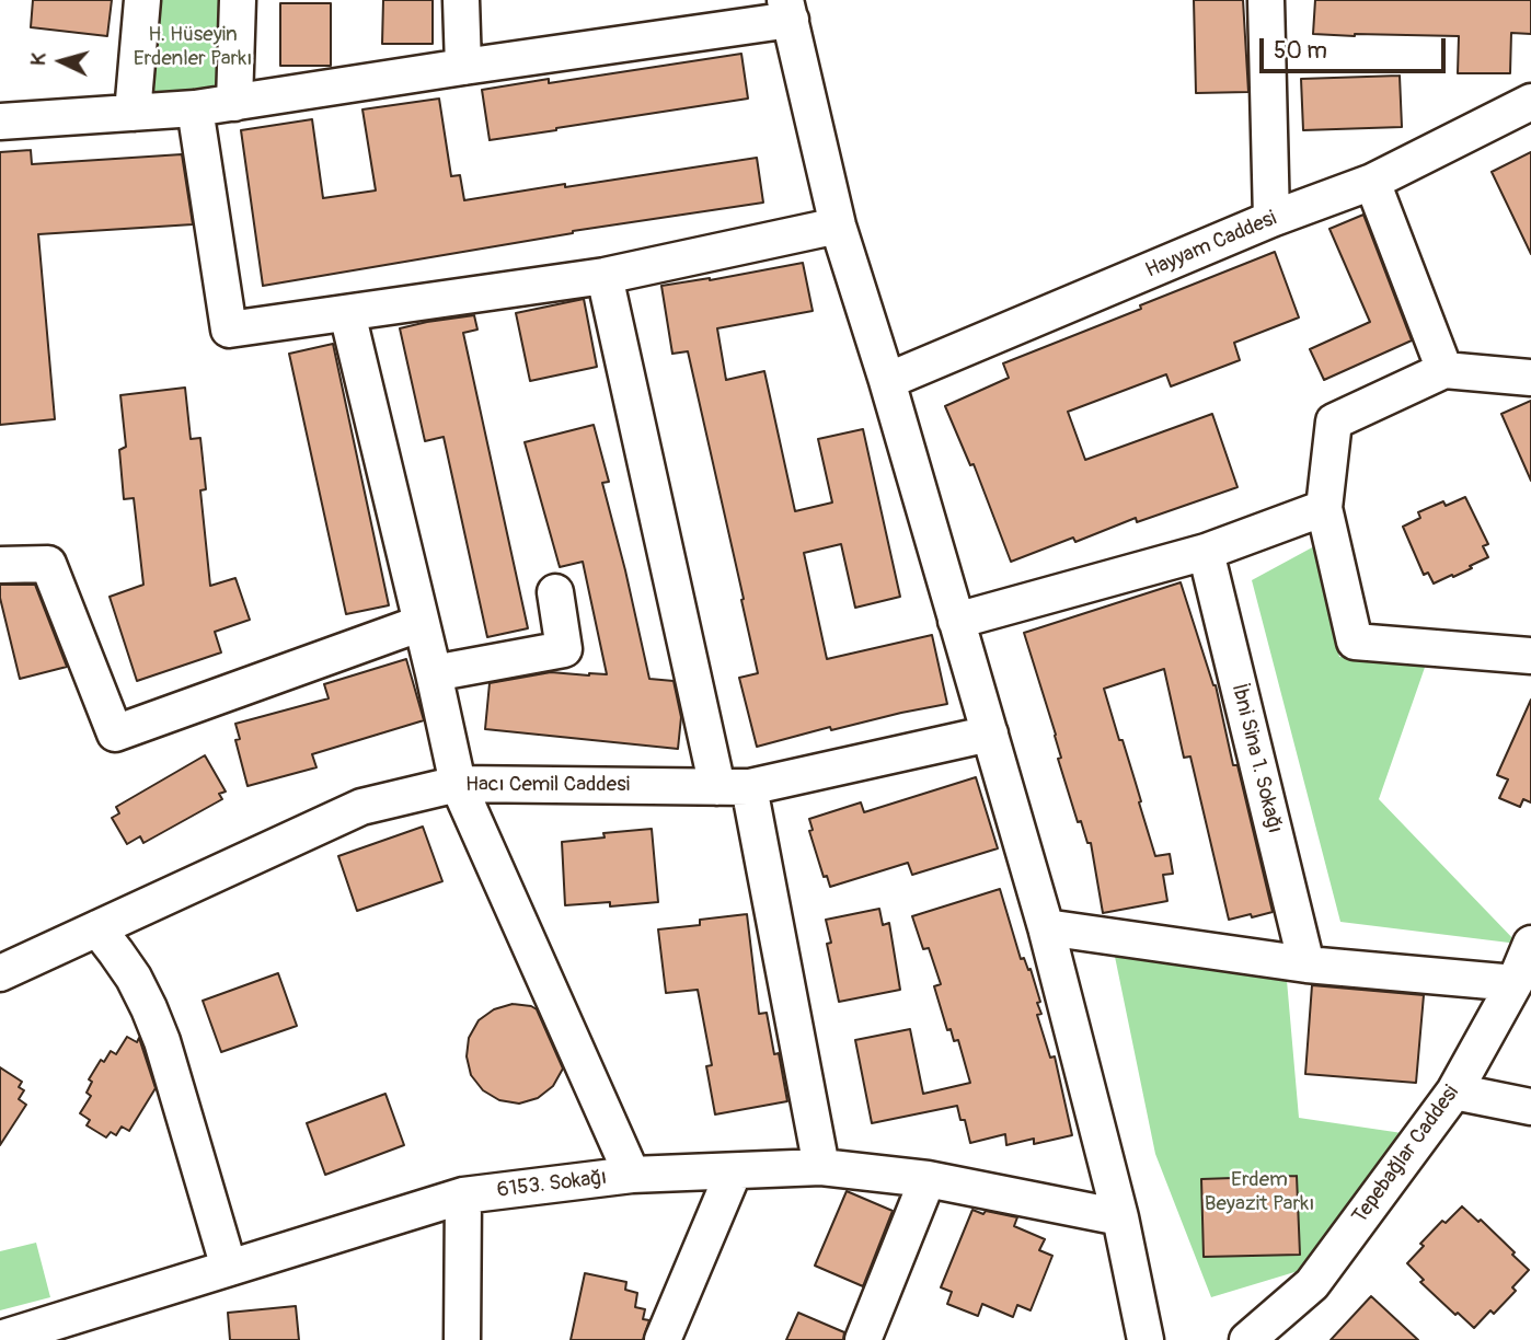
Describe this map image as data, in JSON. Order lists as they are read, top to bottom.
{
  "streets": {
    "street": [
      "Hayyam Caddesi",
      "İbni Sina 1. Sokağı",
      "Hacı Cemil Caddesi",
      "Tepebağlar Caddesi",
      "6153. Sokağı"
    ]
  },
  "parks": ["H. Hüseyin Erdenler Parkı", "Erdem Beyazit Parkı"],
  "scale_bar": "50 m",
  "north": "left"
}
